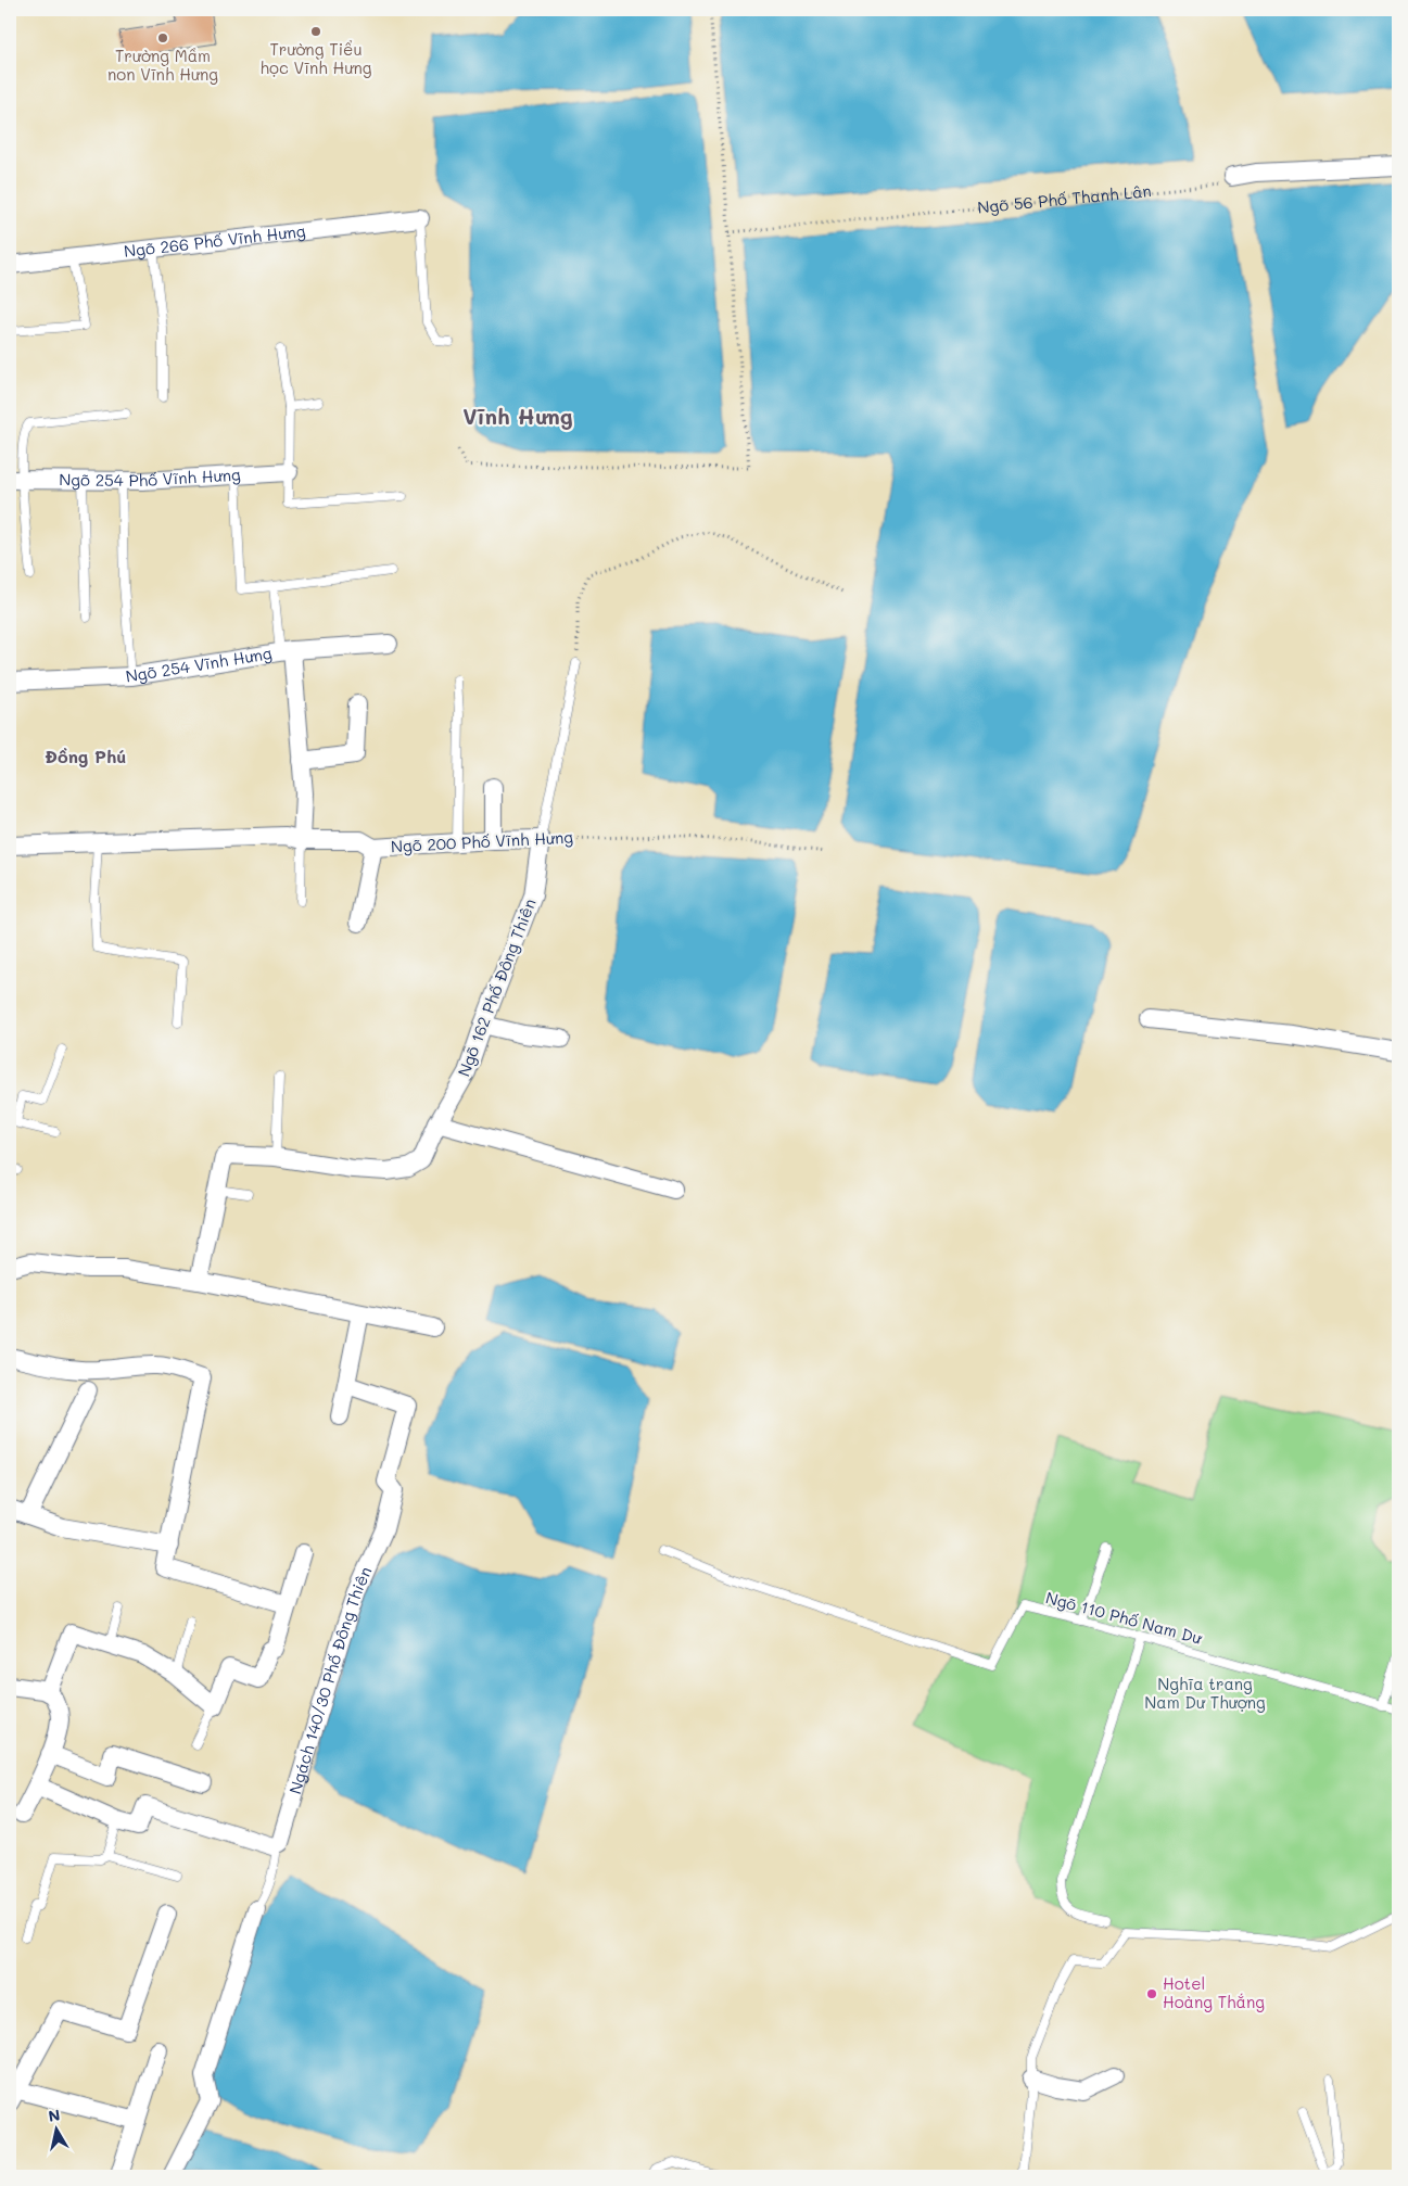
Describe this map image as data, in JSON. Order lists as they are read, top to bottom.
{
  "streets": {
    "street": [
      "Ngõ 266 Phố Vĩnh Hưng",
      "Ngõ 254 Phố Vĩnh Hưng",
      "Ngõ 254 Vĩnh Hưng",
      "Ngõ 200 Phố Vĩnh Hưng",
      "Ngõ 162 Phố Đông Thiên",
      "Ngách 140/30 Phố Đông Thiên"
    ],
    "lane": ["Ngõ 110 Phố Nam Dư"],
    "path": ["Ngõ 56 Phố Thanh Lân"]
  },
  "crossings": [
    ["Ngõ 200 Phố Vĩnh Hưng", "Ngõ 162 Phố Đông Thiên"]
  ],
  "districts": ["Vĩnh Hưng", "Đồng Phú"],
  "parks": ["Nghĩa trang Nam Dư Thượng"],
  "places": ["Trường Tiểu học Vĩnh Hưng", "Trường Mầm non Vĩnh Hưng", "Hotel Hoàng Thắng"],
  "north": "top"
}
